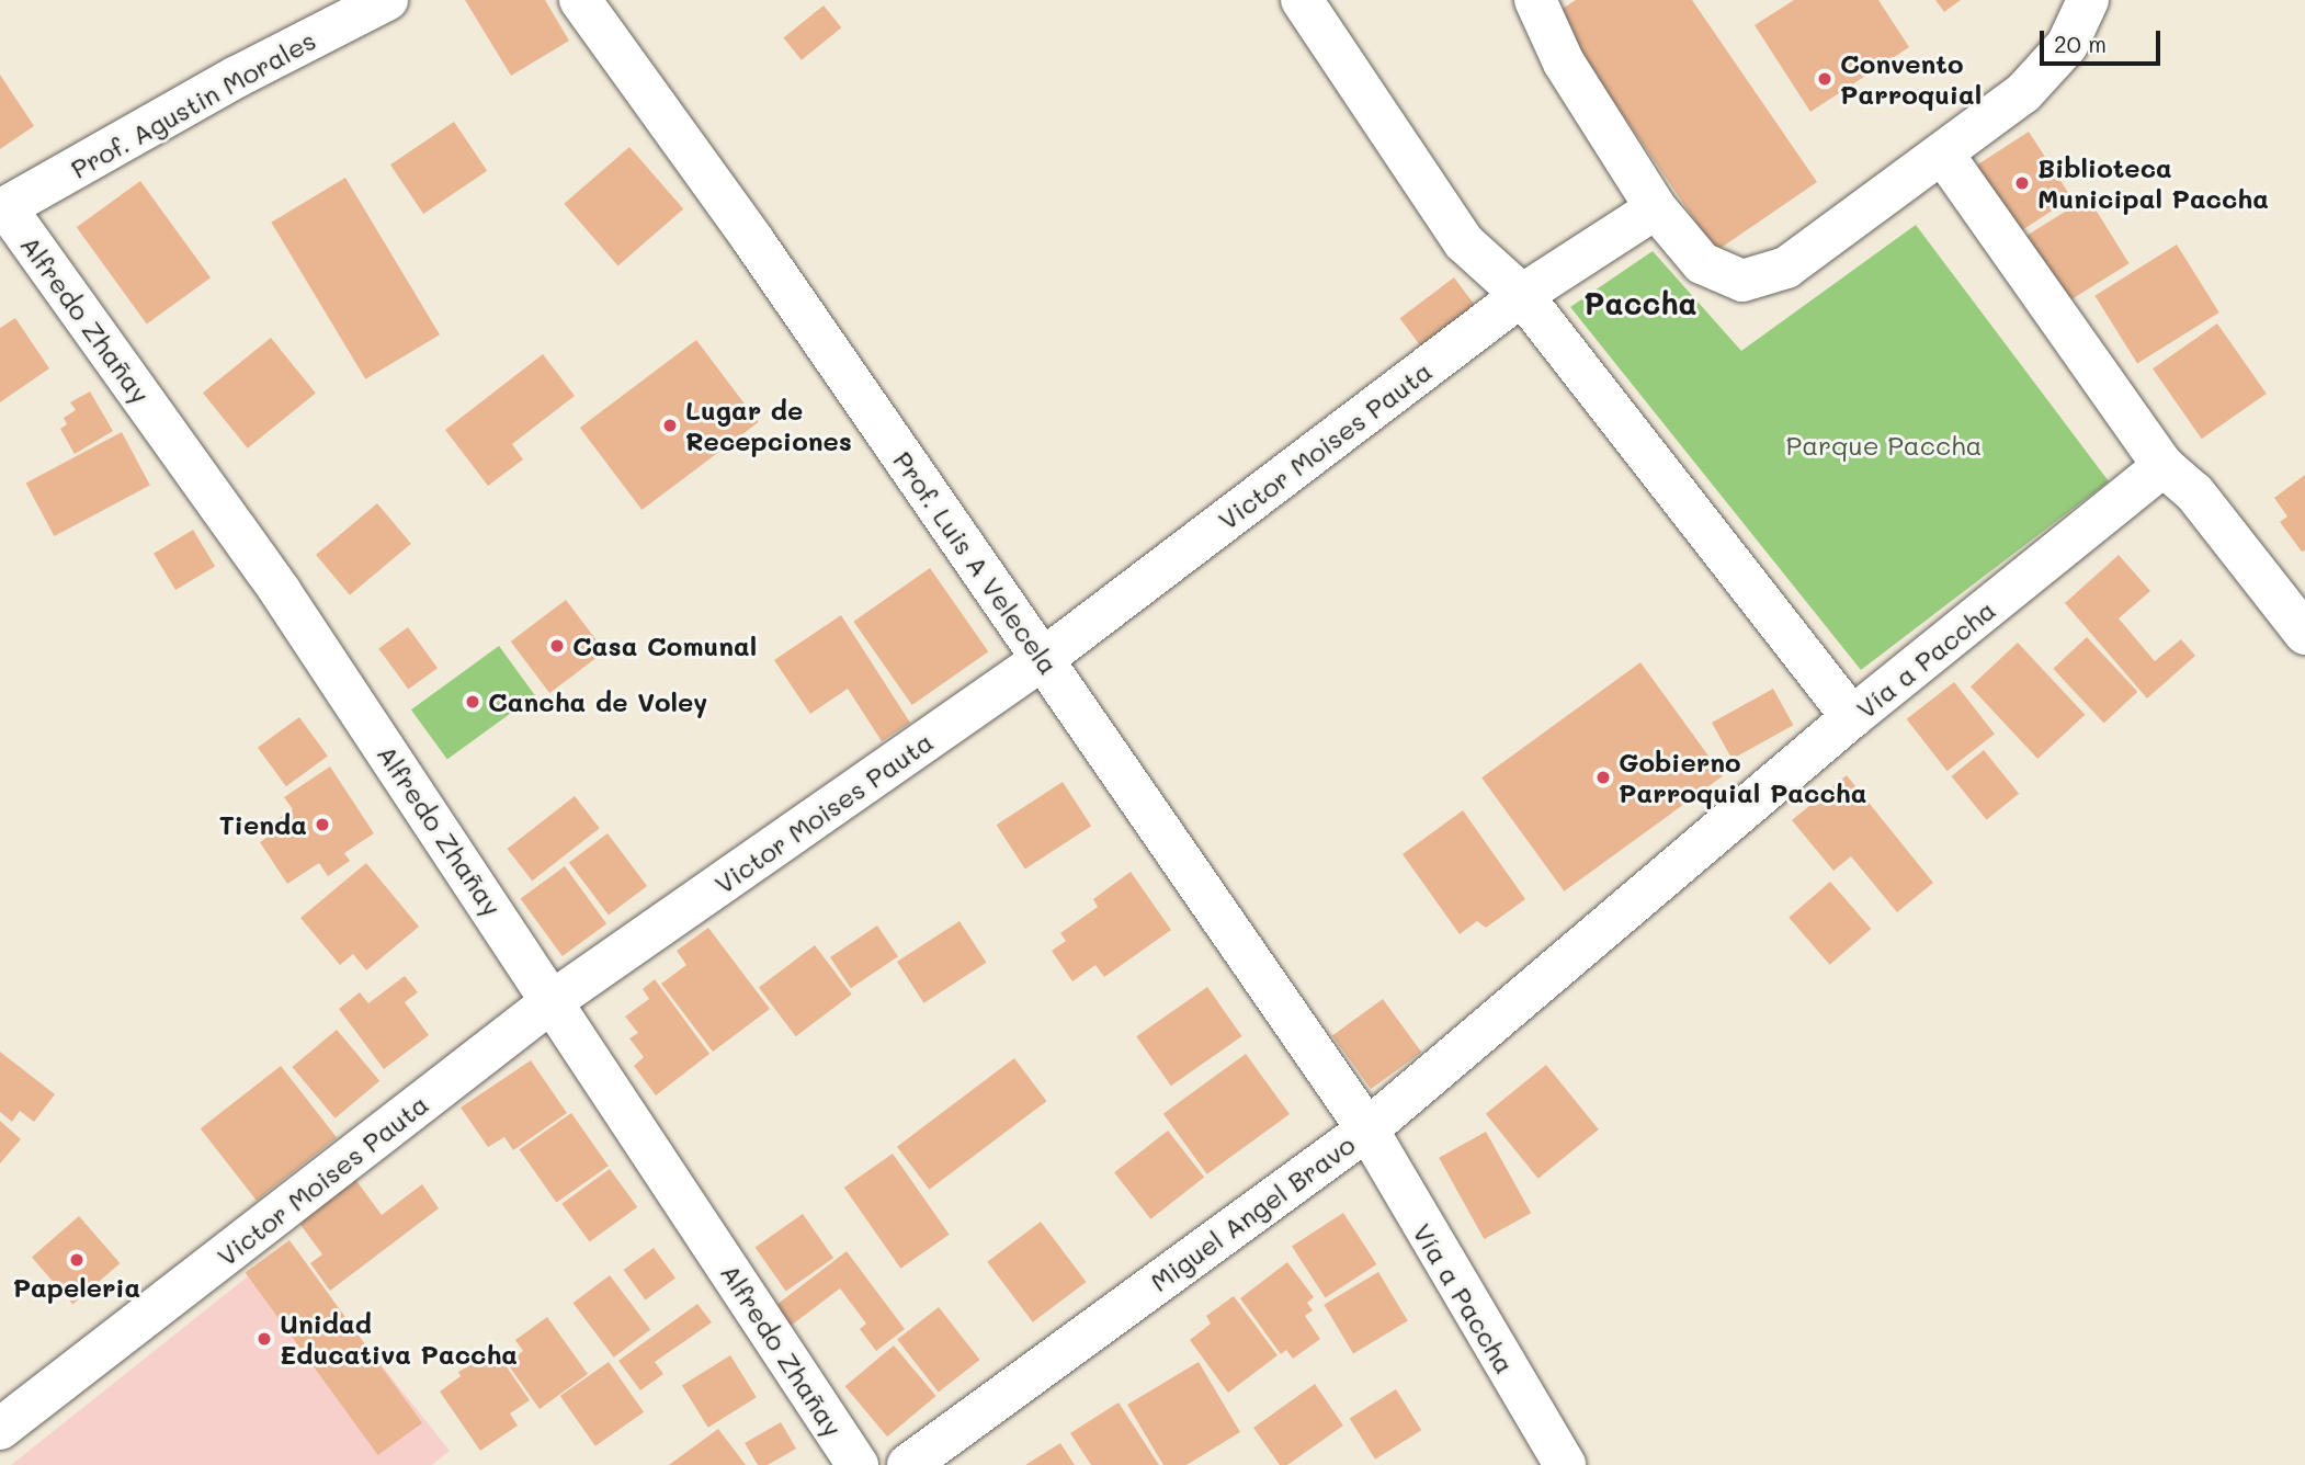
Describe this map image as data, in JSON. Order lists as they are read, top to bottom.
{
  "streets": {
    "street": [
      "Prof. Agustin Morales",
      "Alfredo Zhañay",
      "Victor Moises Pauta",
      "Prof. Luis A Velecela",
      "Vía a Paccha",
      "Miguel Angel Bravo"
    ]
  },
  "crossings": [
    ["Prof. Agustin Morales", "Alfredo Zhañay"],
    ["Alfredo Zhañay", "Victor Moises Pauta"],
    ["Victor Moises Pauta", "Prof. Luis A Velecela"],
    ["Prof. Luis A Velecela", "Vía a Paccha"],
    ["Prof. Luis A Velecela", "Miguel Angel Bravo"],
    ["Vía a Paccha", "Miguel Angel Bravo"]
  ],
  "districts": ["Paccha"],
  "parks": ["Parque Paccha"],
  "places": [
    "Convento Parroquial",
    "Biblioteca Municipal Paccha",
    "Lugar de Recepciones",
    "Casa Comunal",
    "Cancha de Voley",
    "Gobierno Parroquial Paccha",
    "Tienda",
    "Papeleria",
    "Unidad Educativa Paccha"
  ],
  "scale_bar": "20 m"
}
